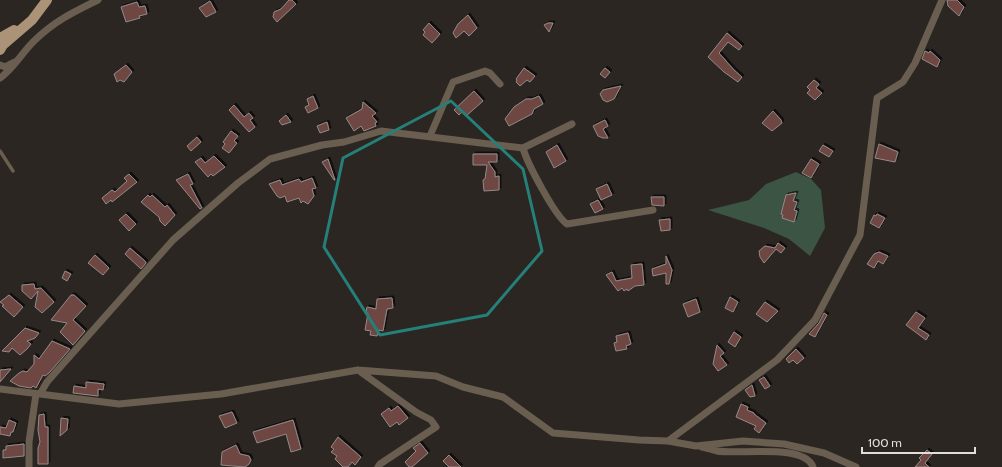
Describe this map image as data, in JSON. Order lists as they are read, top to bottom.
{
  "scale_bar": "100 m"
}
